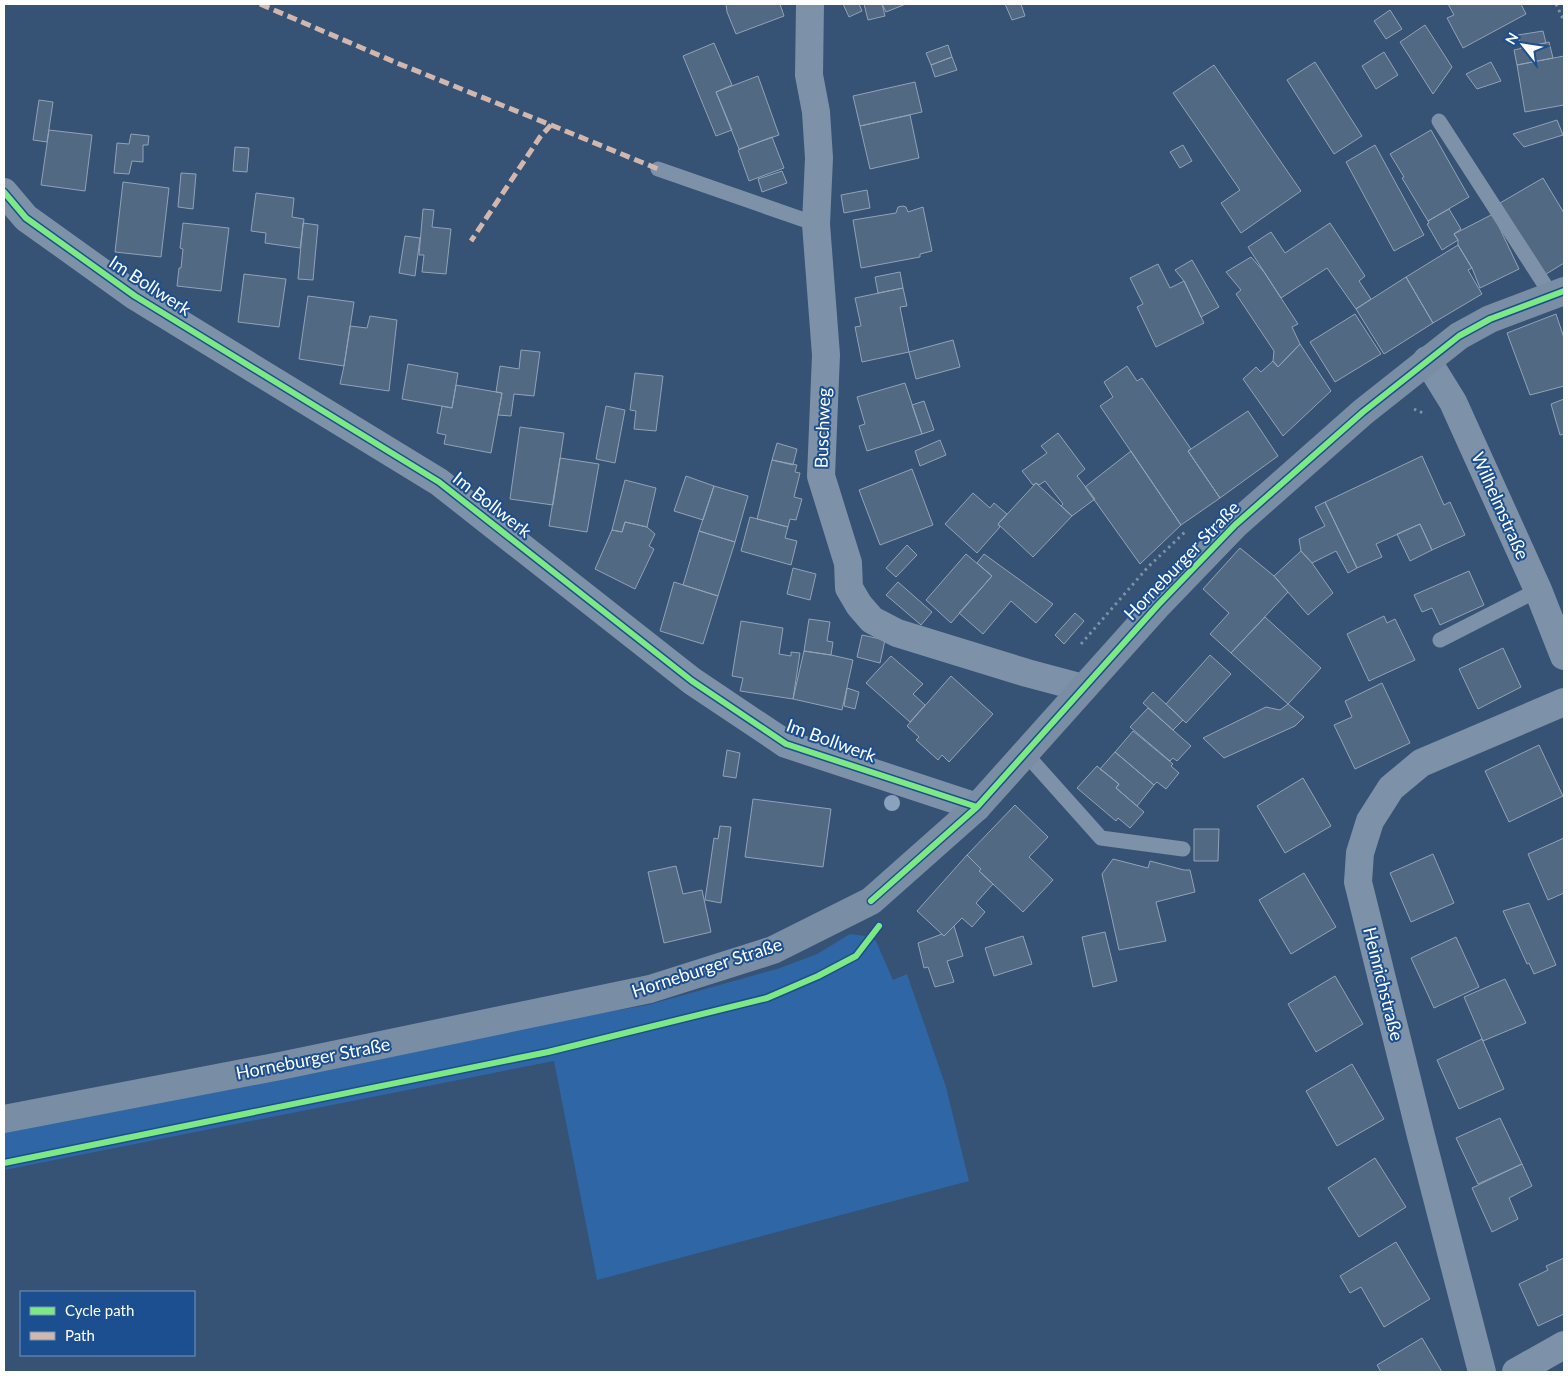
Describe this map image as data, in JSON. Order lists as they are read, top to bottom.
{
  "streets": {
    "street": [
      "Im Bollwerk",
      "Buschweg",
      "Wilhelmstraße",
      "Horneburger Straße",
      "Heinrichstraße"
    ]
  },
  "crossings": [
    ["Im Bollwerk", "Horneburger Straße"],
    ["Buschweg", "Horneburger Straße"],
    ["Wilhelmstraße", "Horneburger Straße"]
  ],
  "legend": ["Cycle path", "Path"],
  "north": "top left"
}
